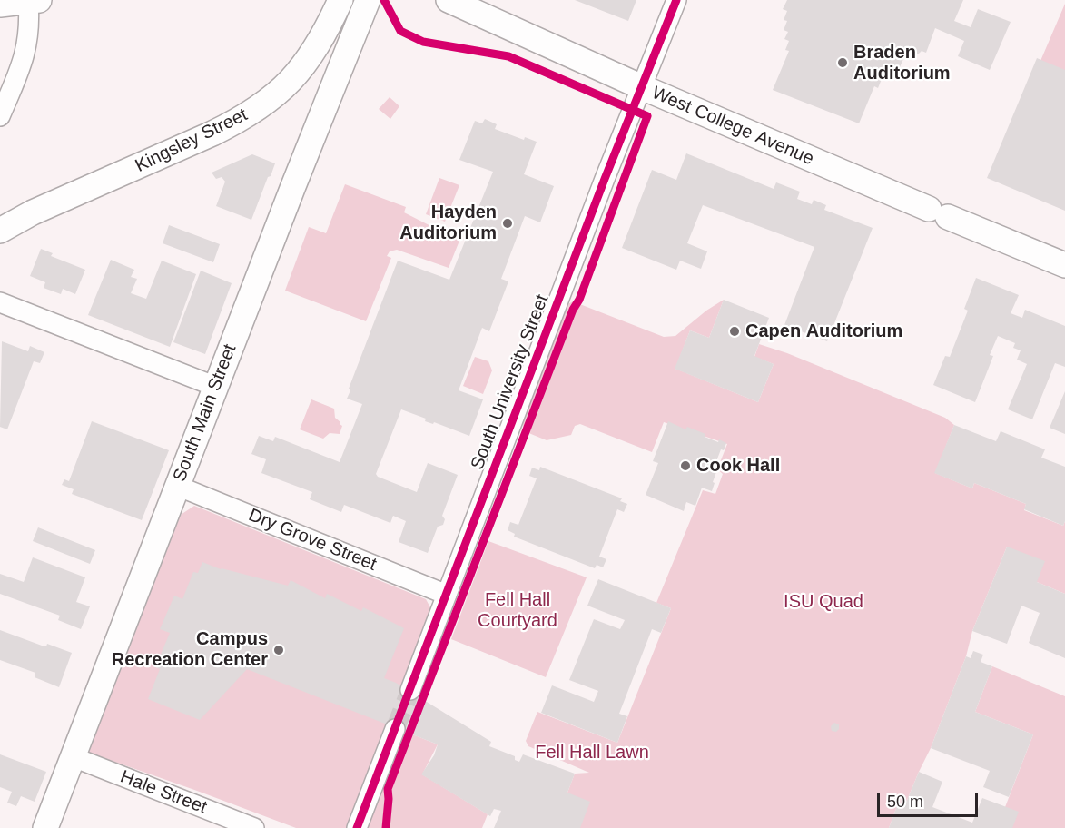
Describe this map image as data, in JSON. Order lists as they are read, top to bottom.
{
  "streets": {
    "main road": ["West College Avenue", "Kingsley Street", "South Main Street"],
    "street": ["South University Street", "Dry Grove Street", "Hale Street"]
  },
  "crossings": [
    ["West College Avenue", "South University Street"],
    ["South University Street", "Dry Grove Street"],
    ["South Main Street", "Dry Grove Street"],
    ["South Main Street", "Hale Street"]
  ],
  "parks": ["Fell Hall Courtyard", "ISU Quad", "Fell Hall Lawn"],
  "places": [
    "Braden Auditorium",
    "Hayden Auditorium",
    "Capen Auditorium",
    "Cook Hall",
    "Campus Recreation Center"
  ],
  "scale_bar": "50 m"
}
